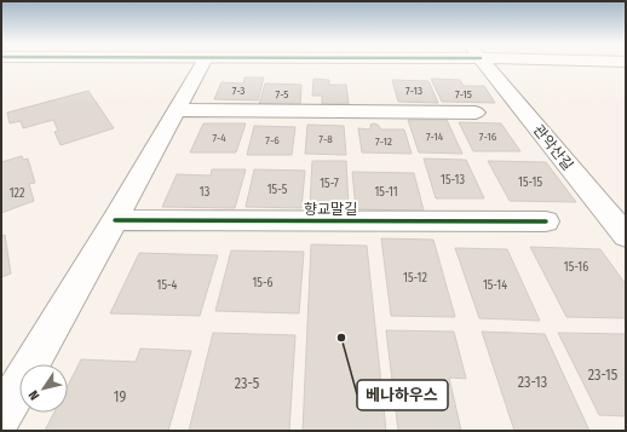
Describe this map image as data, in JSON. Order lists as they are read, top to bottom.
{
  "streets": {
    "street": ["관악산길", "향교말길"]
  },
  "places": ["베나하우스"],
  "house_numbers": [
    "7-3",
    "7-13",
    "7-5",
    "7-15",
    "7-14",
    "7-16",
    "7-4",
    "7-8",
    "7-6",
    "7-12",
    "15-13",
    "15-15",
    "15-7",
    "15-5",
    "13",
    "15-11",
    "122",
    "15-16",
    "15-12",
    "15-6",
    "15-4",
    "15-14",
    "23-15",
    "23-13",
    "23-5",
    "19"
  ],
  "north": "bottom left"
}
